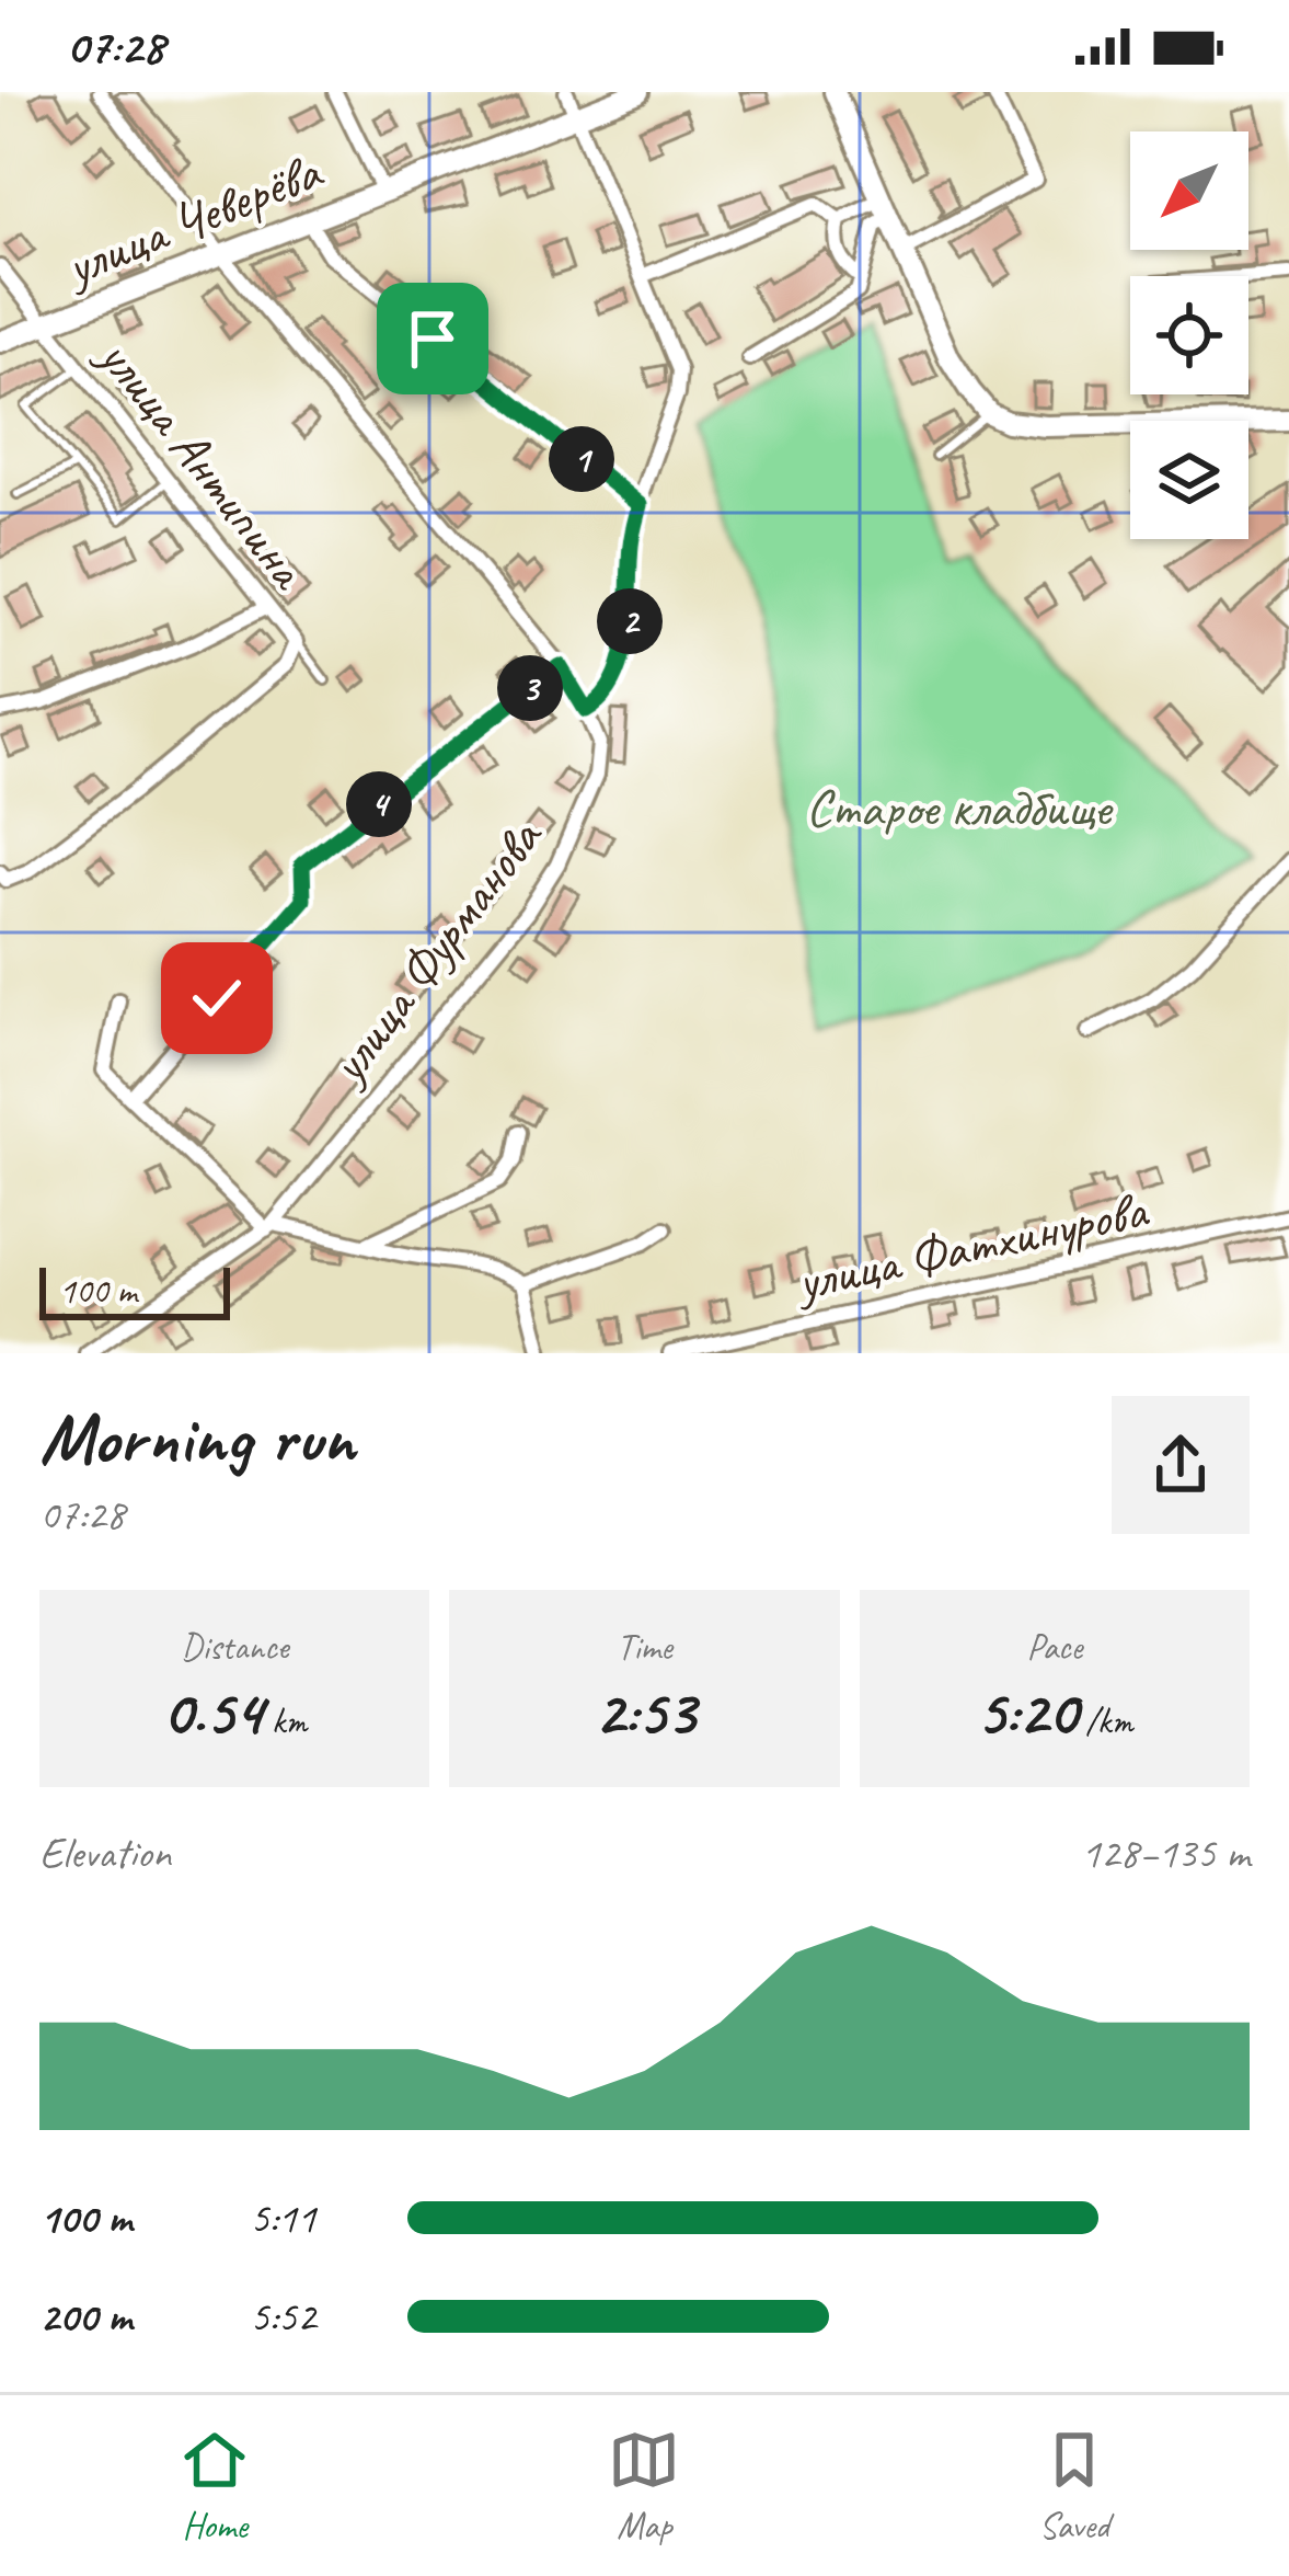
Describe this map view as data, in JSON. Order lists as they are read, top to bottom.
{
  "streets": {
    "street": [
      "улица Чеверёва",
      "улица Антипина",
      "улица Фурманова",
      "улица Фатхинурова"
    ]
  },
  "crossings": [
    ["улица Чеверёва", "улица Антипина"],
    ["улица Чеверёва", "улица Фурманова"]
  ],
  "parks": ["Старое кладбище"],
  "scale_bar": "100 m",
  "north": "bottom left",
  "page": {
    "status": "07:28",
    "pins": [
      "1",
      "2",
      "3",
      "4"
    ],
    "scale": "100 m",
    "heading": ["Morning run", "07:28"],
    "stats": [
      ["Distance", "0.54 km"],
      ["Time", "2:53"],
      ["Pace", "5:20 /km"]
    ],
    "chart": ["Elevation", "128–135 m"],
    "list": [
      {
        "name": "100 m",
        "note": "5:11"
      },
      {
        "name": "200 m",
        "note": "5:52"
      }
    ],
    "tabs": ["Home", "Map", "Saved"]
  }
}
